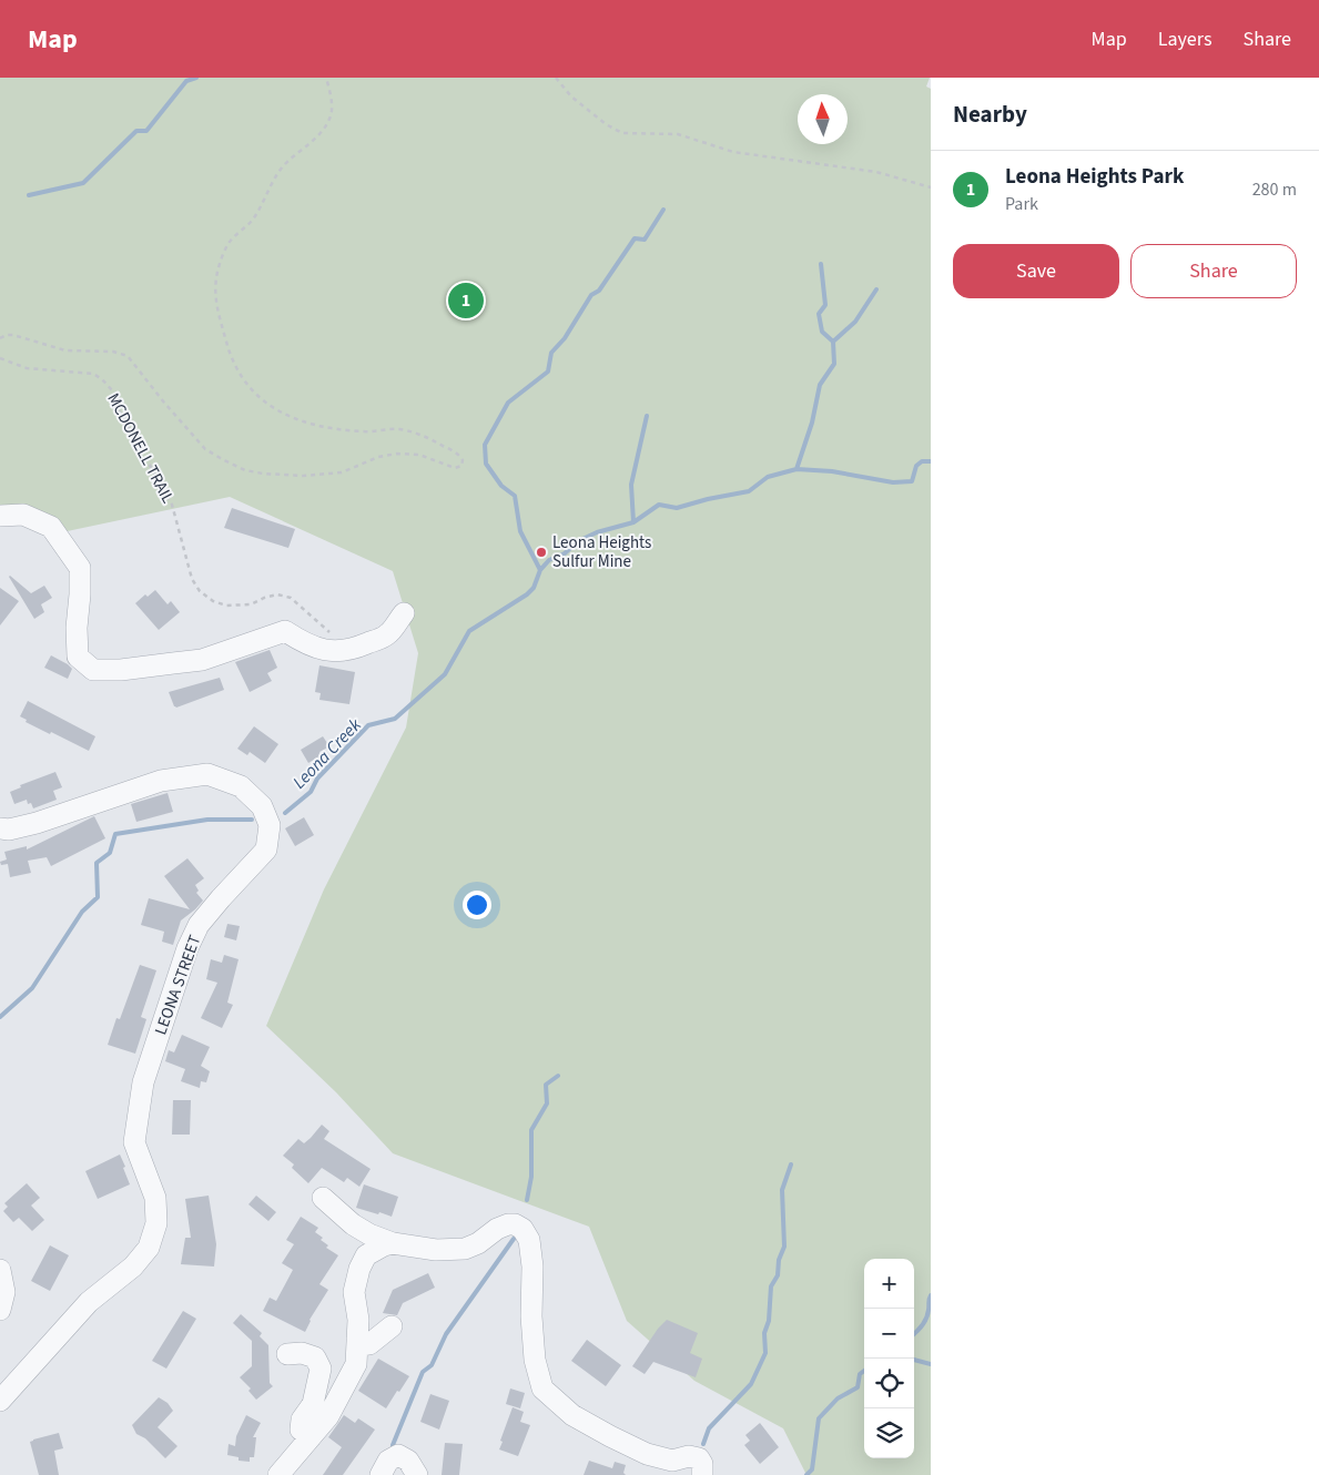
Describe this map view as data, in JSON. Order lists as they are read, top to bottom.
{
  "streets": {
    "street": ["LEONA STREET"],
    "path": ["MCDONELL TRAIL"]
  },
  "water": ["Leona Creek"],
  "places": ["Leona Heights Sulfur Mine"],
  "north": "top",
  "page": {
    "header": "Map",
    "nav": ["Map", "Layers", "Share"],
    "heading": "Nearby",
    "list": [
      {
        "mark": "1",
        "name": "Leona Heights Park",
        "note": "Park",
        "value": "280 m"
      }
    ],
    "buttons": ["Save", "Share"],
    "pins": "1",
    "map_buttons": ["+", "−"]
  }
}
